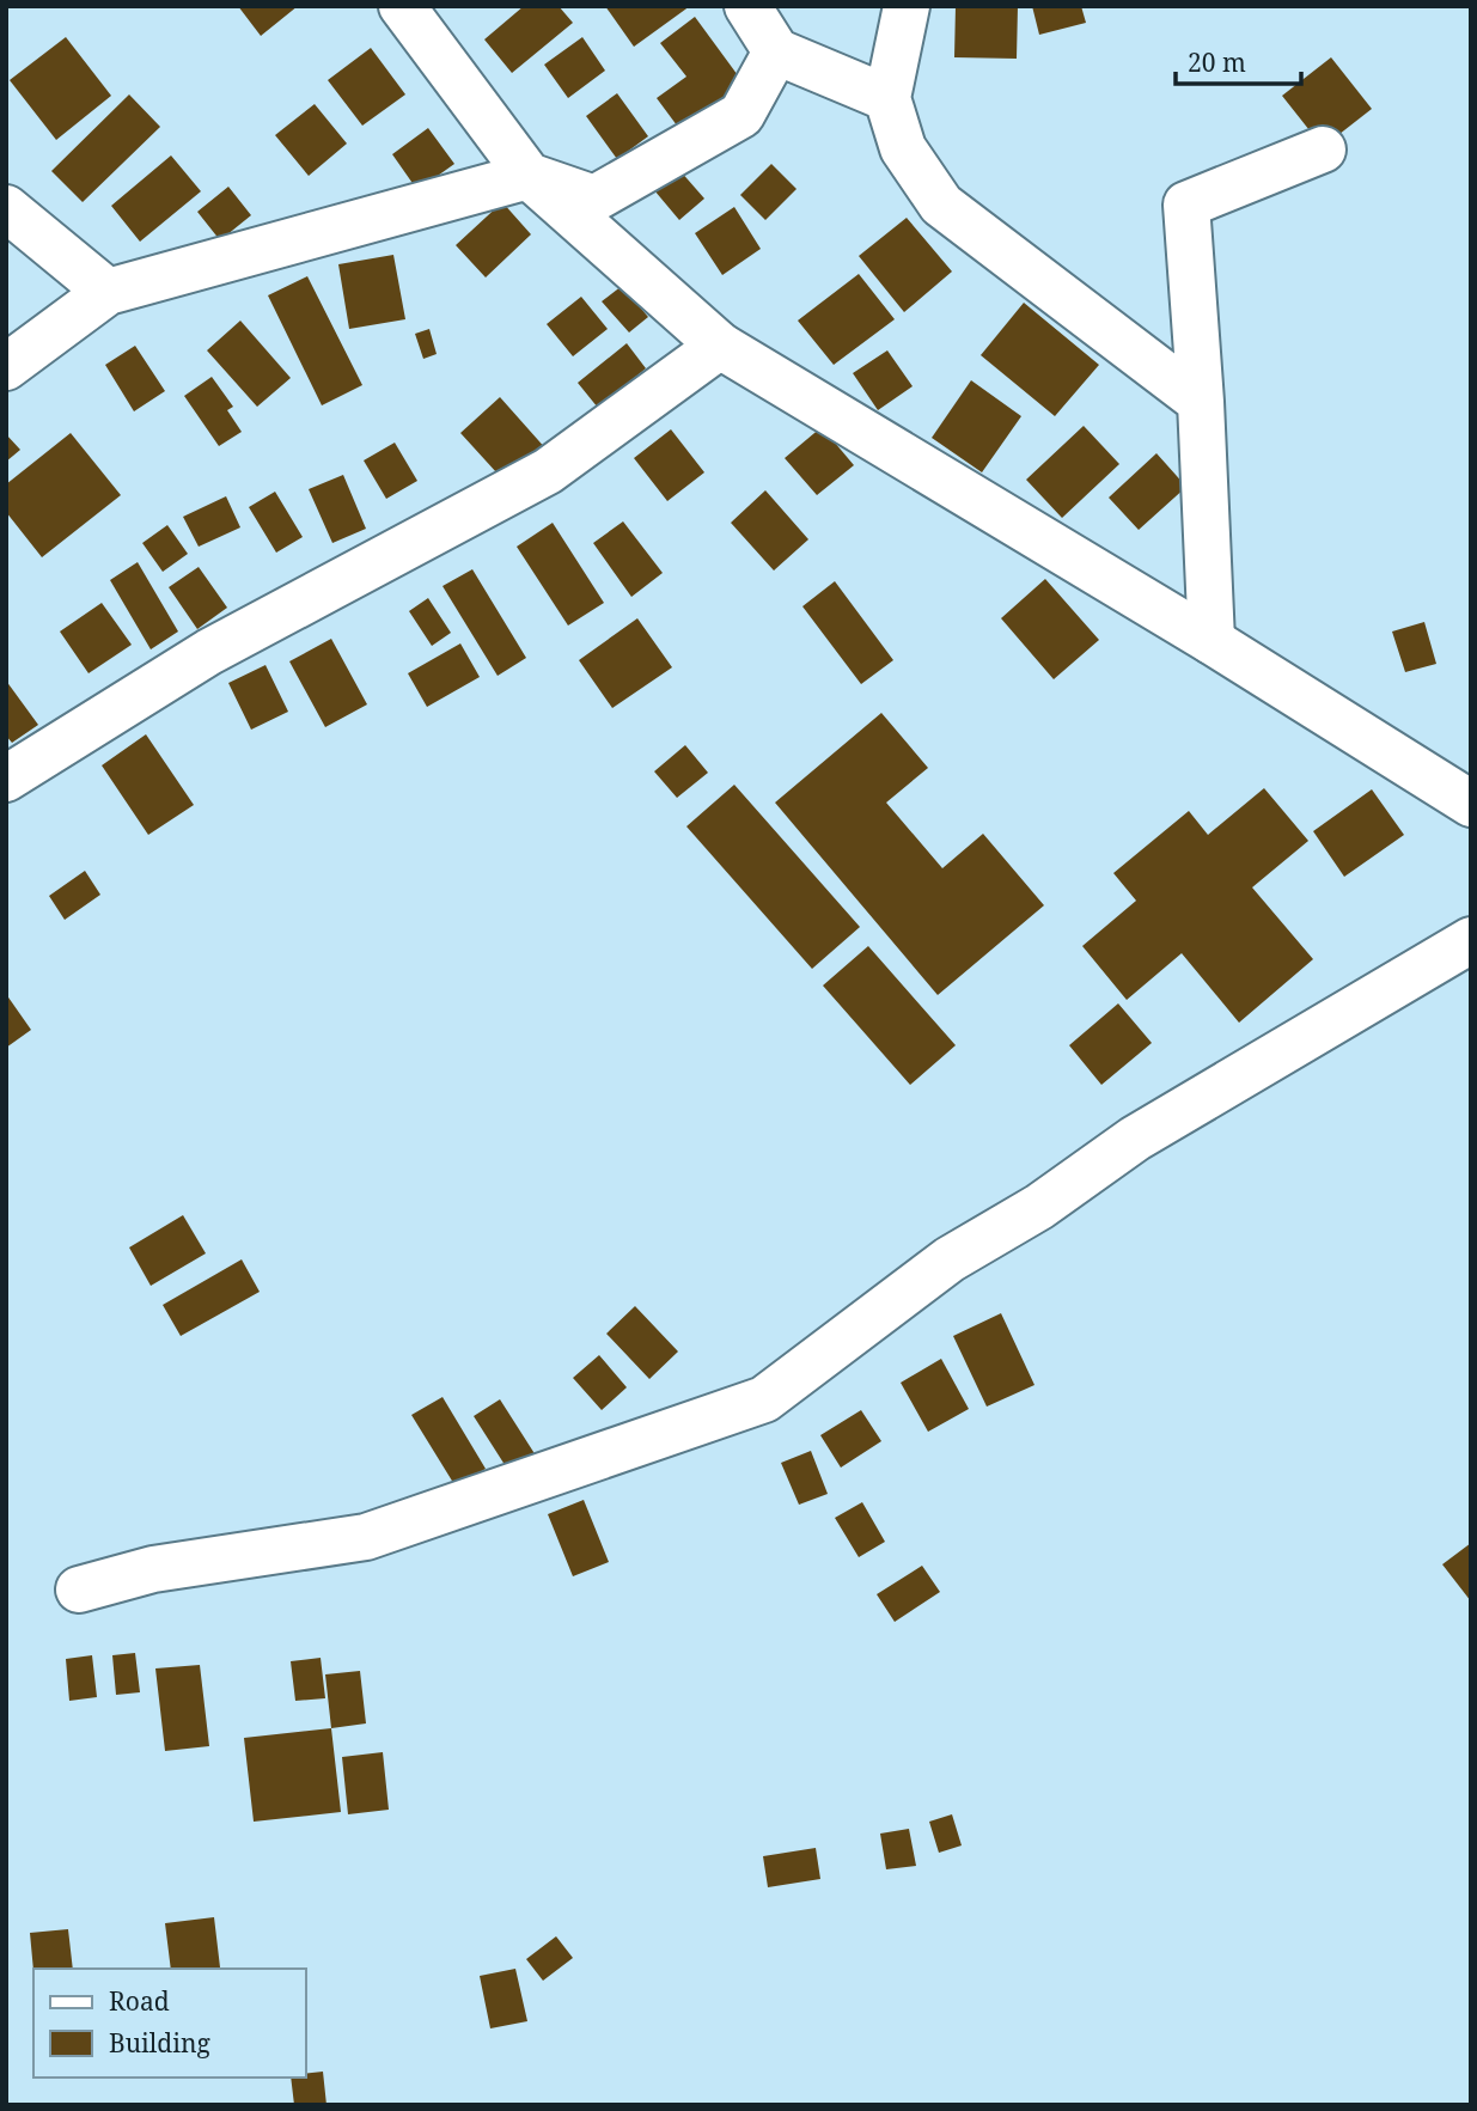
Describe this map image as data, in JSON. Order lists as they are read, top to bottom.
{
  "legend": ["Road", "Building"],
  "scale_bar": "20 m"
}
